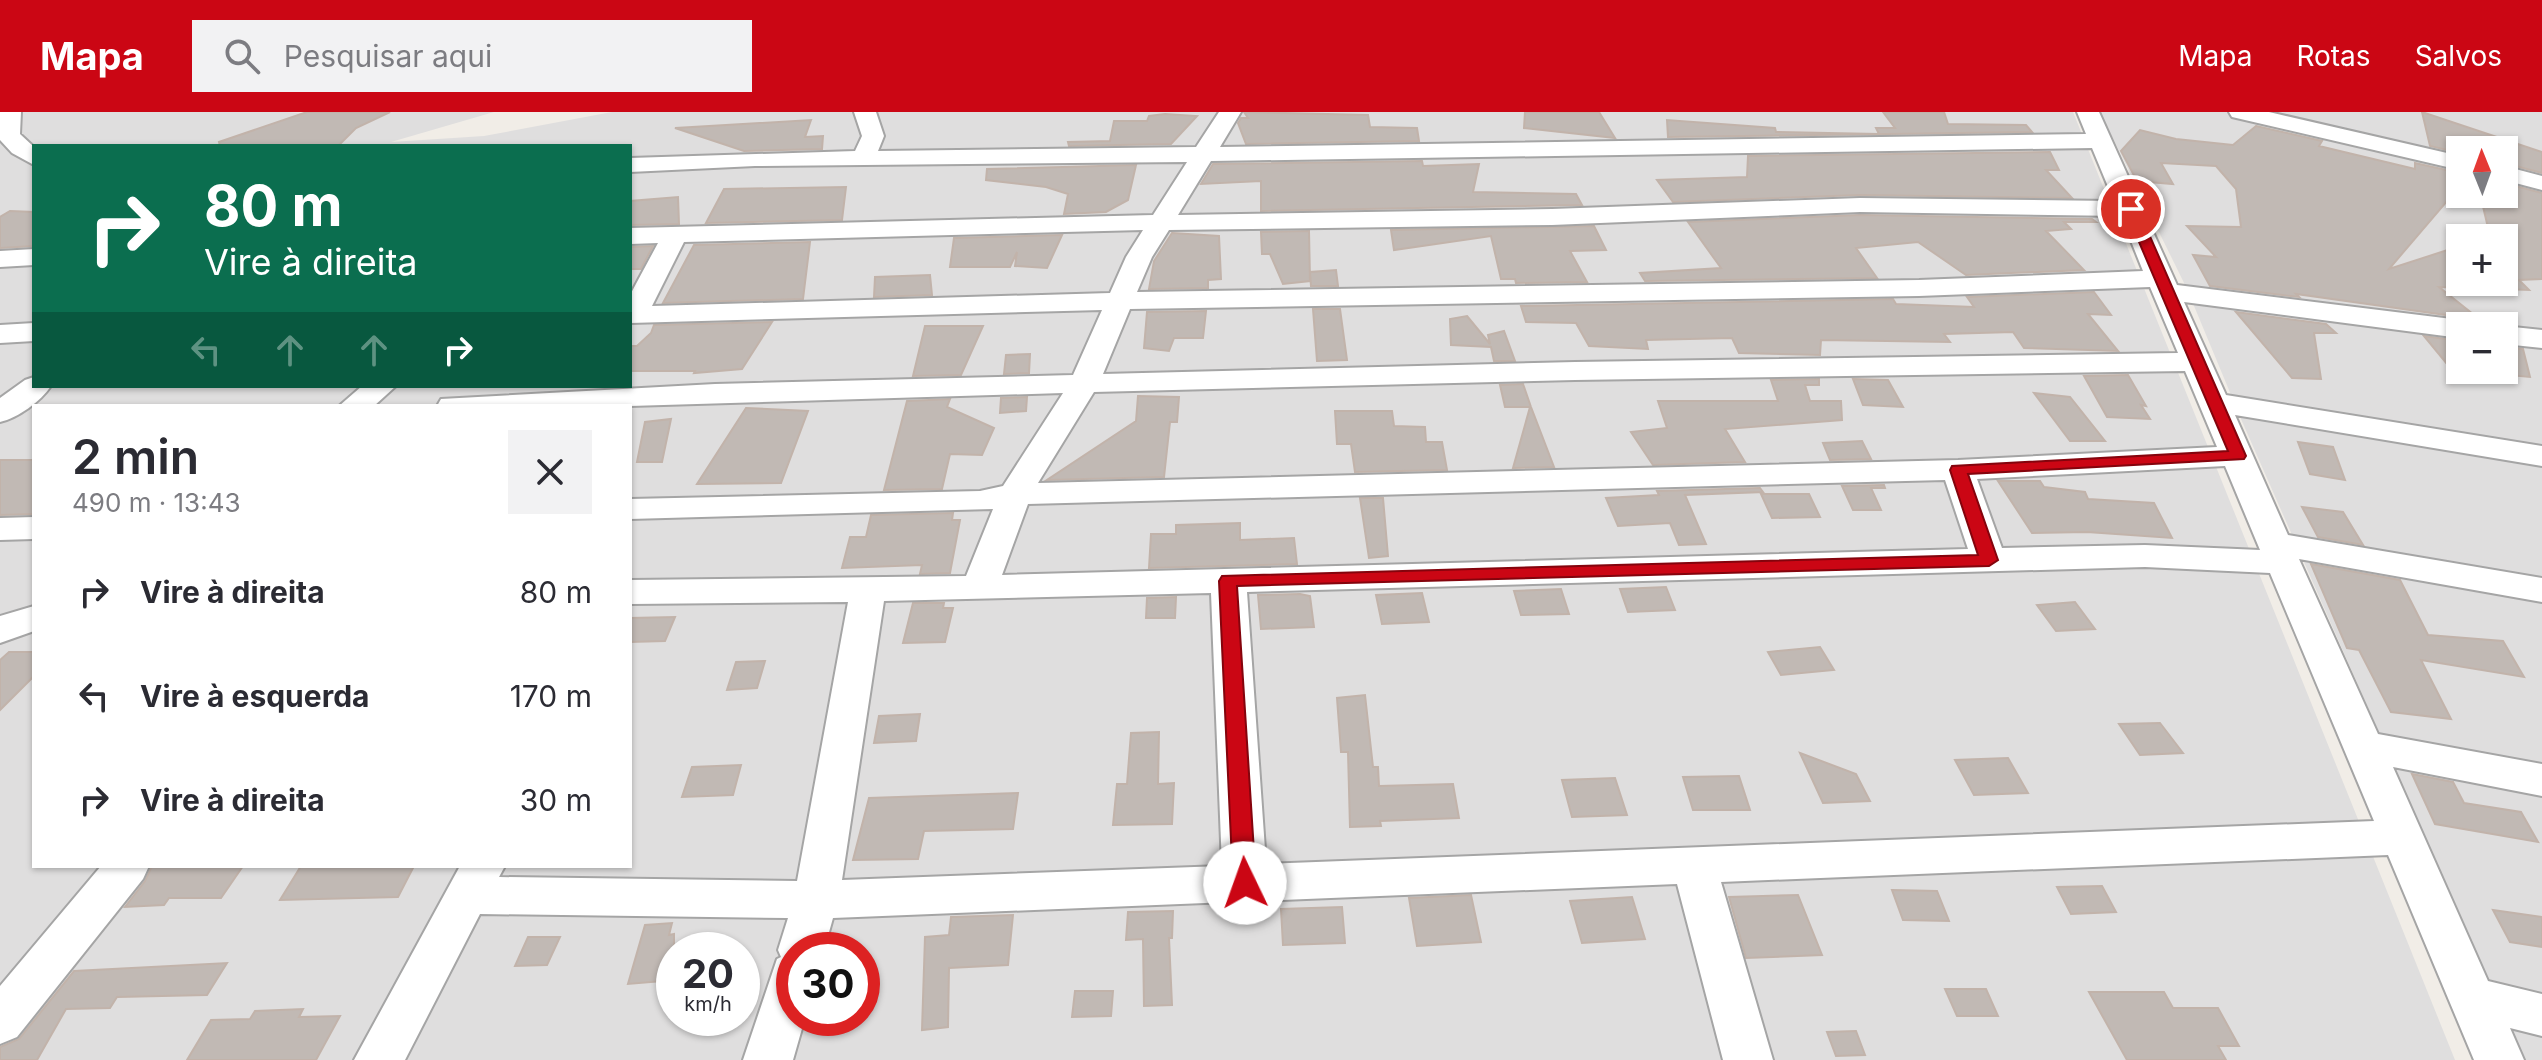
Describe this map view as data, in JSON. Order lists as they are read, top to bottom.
{
  "north": "top",
  "page": {
    "header": "Mapa",
    "search": "Pesquisar aqui",
    "nav": ["Mapa", "Rotas", "Salvos"],
    "map_buttons": ["+", "−"],
    "turn": ["80 m", "Vire à direita"],
    "heading": ["2 min", "490 m · 13:43"],
    "list": [
      {
        "name": "Vire à direita",
        "value": "80 m"
      },
      {
        "name": "Vire à esquerda",
        "value": "170 m"
      },
      {
        "name": "Vire à direita",
        "value": "30 m"
      }
    ],
    "speed": "20 km/h",
    "limit": "30"
  }
}
